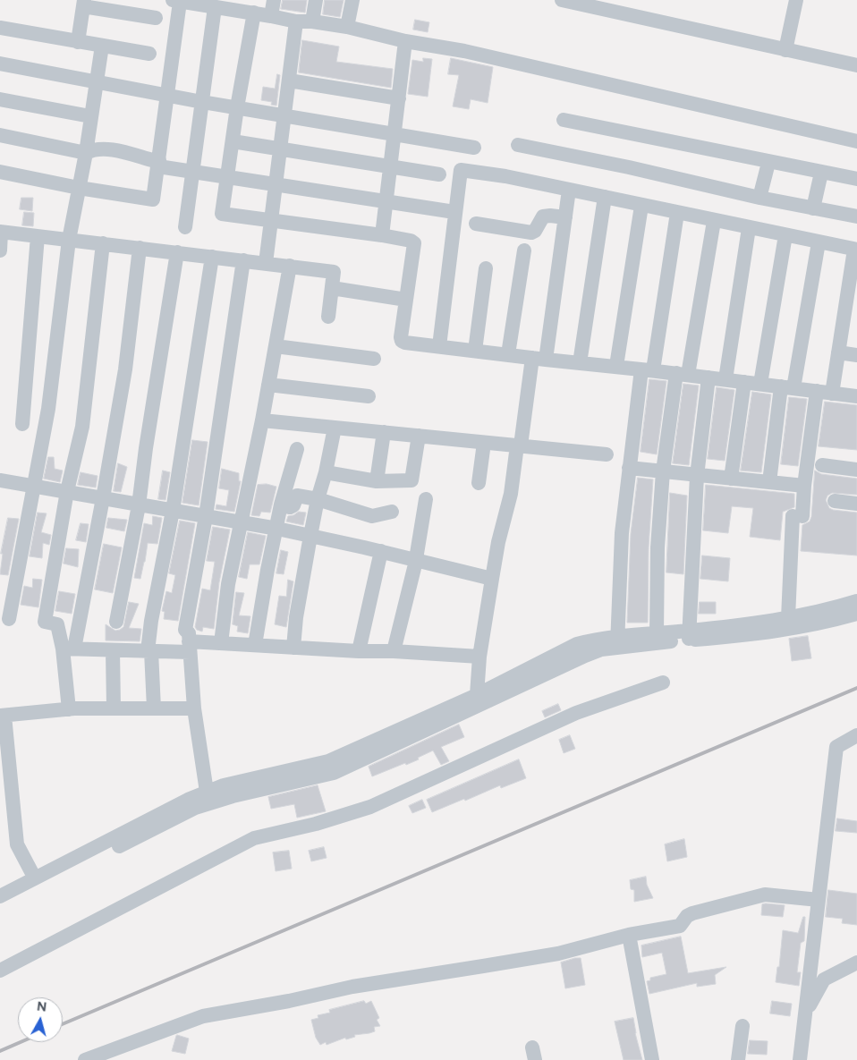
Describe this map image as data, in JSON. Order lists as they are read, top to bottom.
{
  "north": "top"
}
